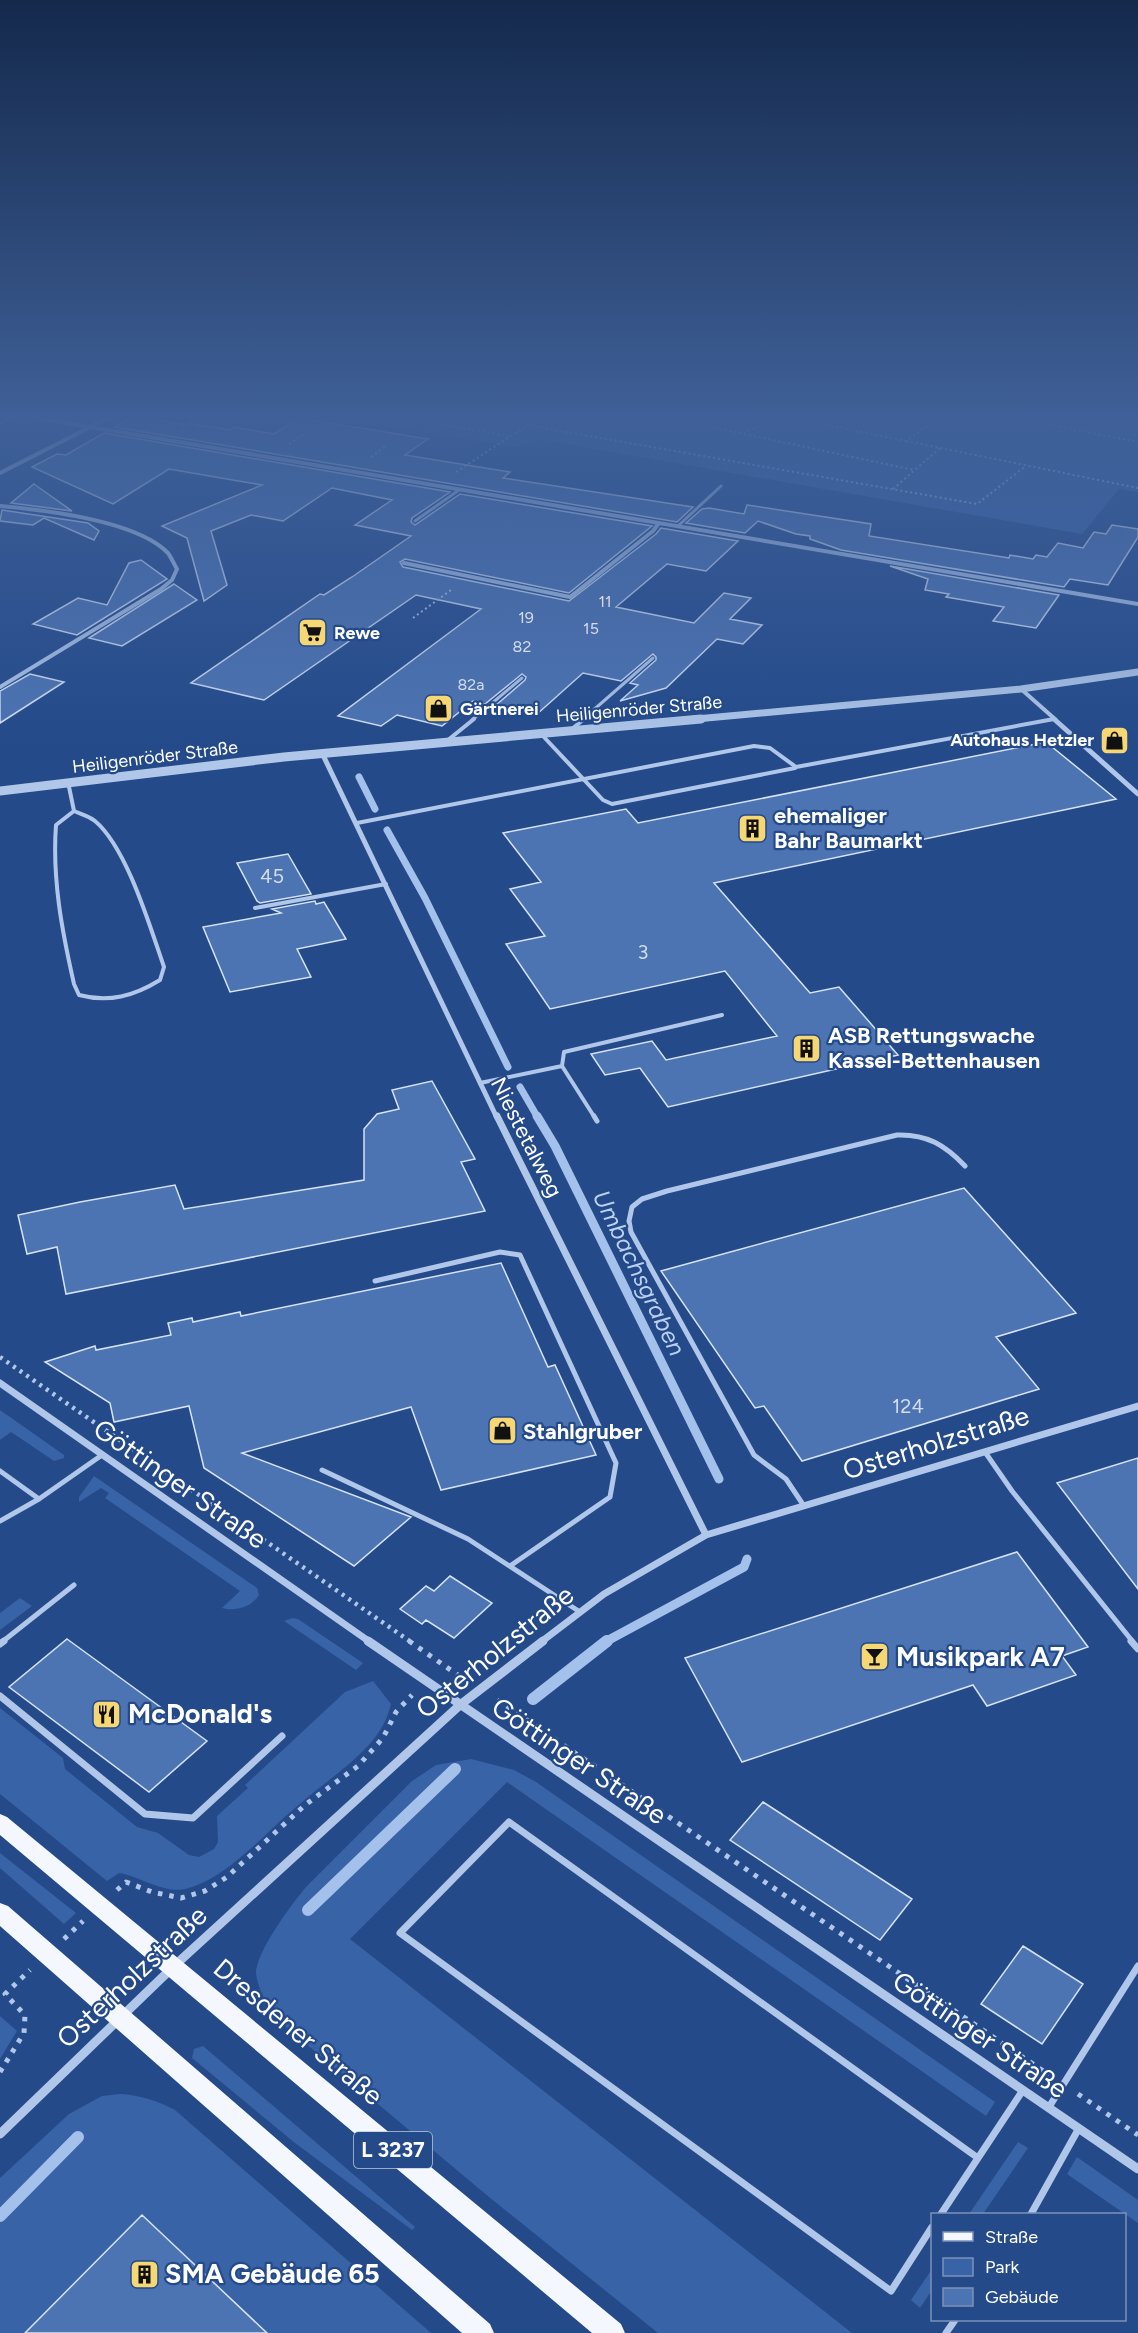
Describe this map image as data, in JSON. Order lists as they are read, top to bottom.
{
  "streets": {
    "main road": ["Dresdener Straße", "L 3237"],
    "street": [
      "Heiligenröder Straße",
      "Niestetalweg",
      "Osterholzstraße",
      "Göttinger Straße"
    ]
  },
  "crossings": [
    ["Heiligenröder Straße", "Niestetalweg"],
    ["Niestetalweg", "Osterholzstraße"],
    ["Osterholzstraße", "Göttinger Straße"],
    ["Osterholzstraße", "Dresdener Straße"]
  ],
  "water": ["Umbachsgraben"],
  "places": {
    "supermarket": ["Rewe"],
    "shop": ["Gärtnerei", "Autohaus Hetzler", "Stahlgruber"],
    "building": ["ehemaliger Bahr Baumarkt", "ASB Rettungswache Kassel-Bettenhausen", "SMA Gebäude 65"],
    "bar": ["Musikpark A7"],
    "restaurant": ["McDonald's"]
  },
  "house_numbers": [
    "11",
    "19",
    "15",
    "82",
    "82a",
    "45",
    "3",
    "124"
  ],
  "legend": ["Straße", "Park", "Gebäude"]
}
